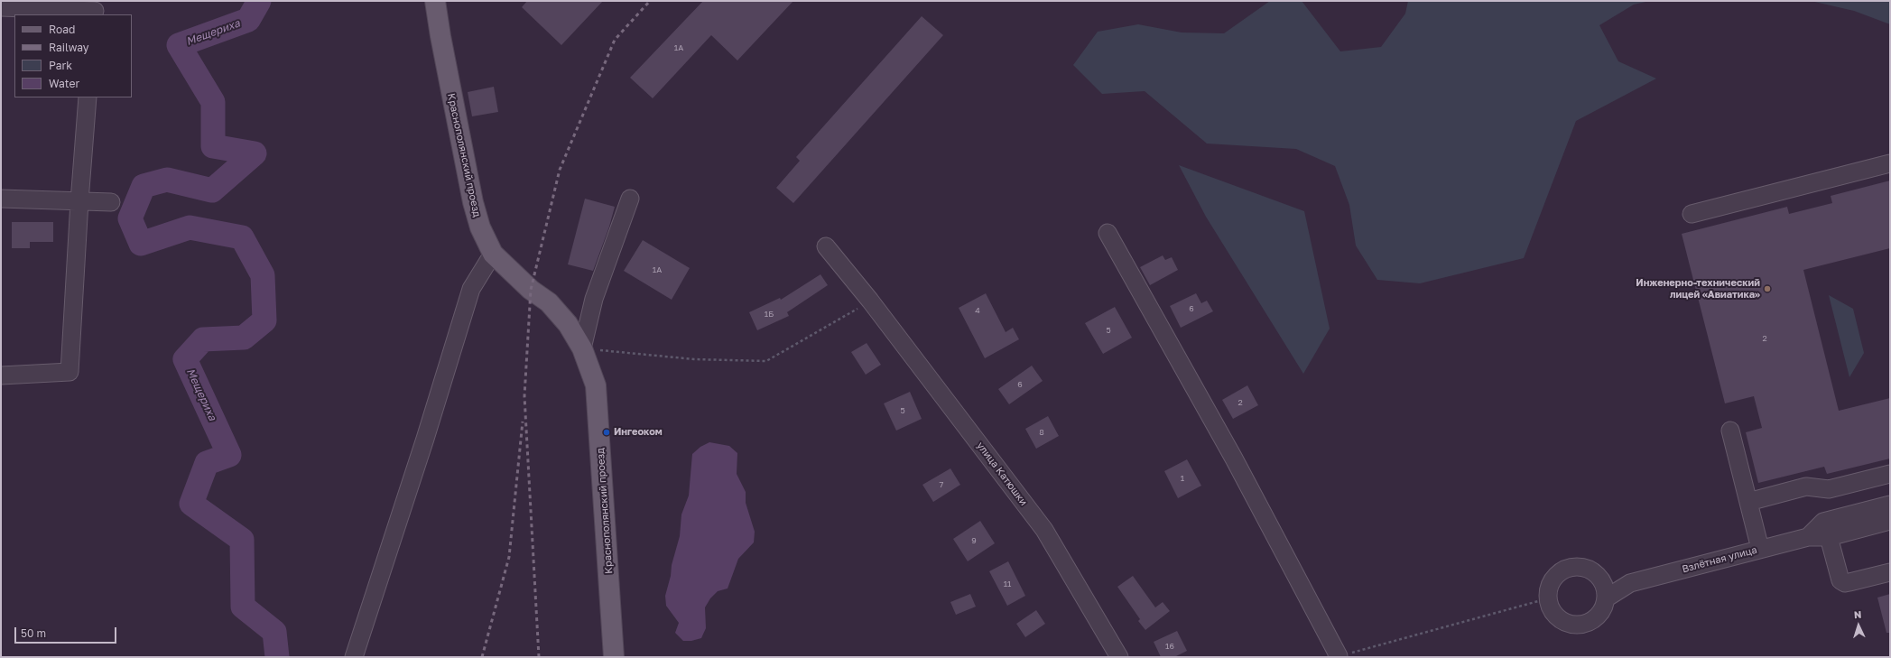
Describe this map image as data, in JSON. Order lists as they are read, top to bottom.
{
  "streets": {
    "main road": ["Краснополянский проезд"],
    "street": ["улица Катюшки", "Взлётная улица"]
  },
  "water": ["Мещериха"],
  "places": ["Инженерно-технический лицей «Авиатика»", "Ингеоком"],
  "house_numbers": [
    "1А",
    "1А",
    "6",
    "4",
    "1Б",
    "5",
    "2",
    "6",
    "2",
    "5",
    "8",
    "1",
    "7",
    "9",
    "11",
    "16"
  ],
  "legend": [
    "Road",
    "Railway",
    "Park",
    "Water"
  ],
  "scale_bar": "50 m",
  "north": "top"
}
